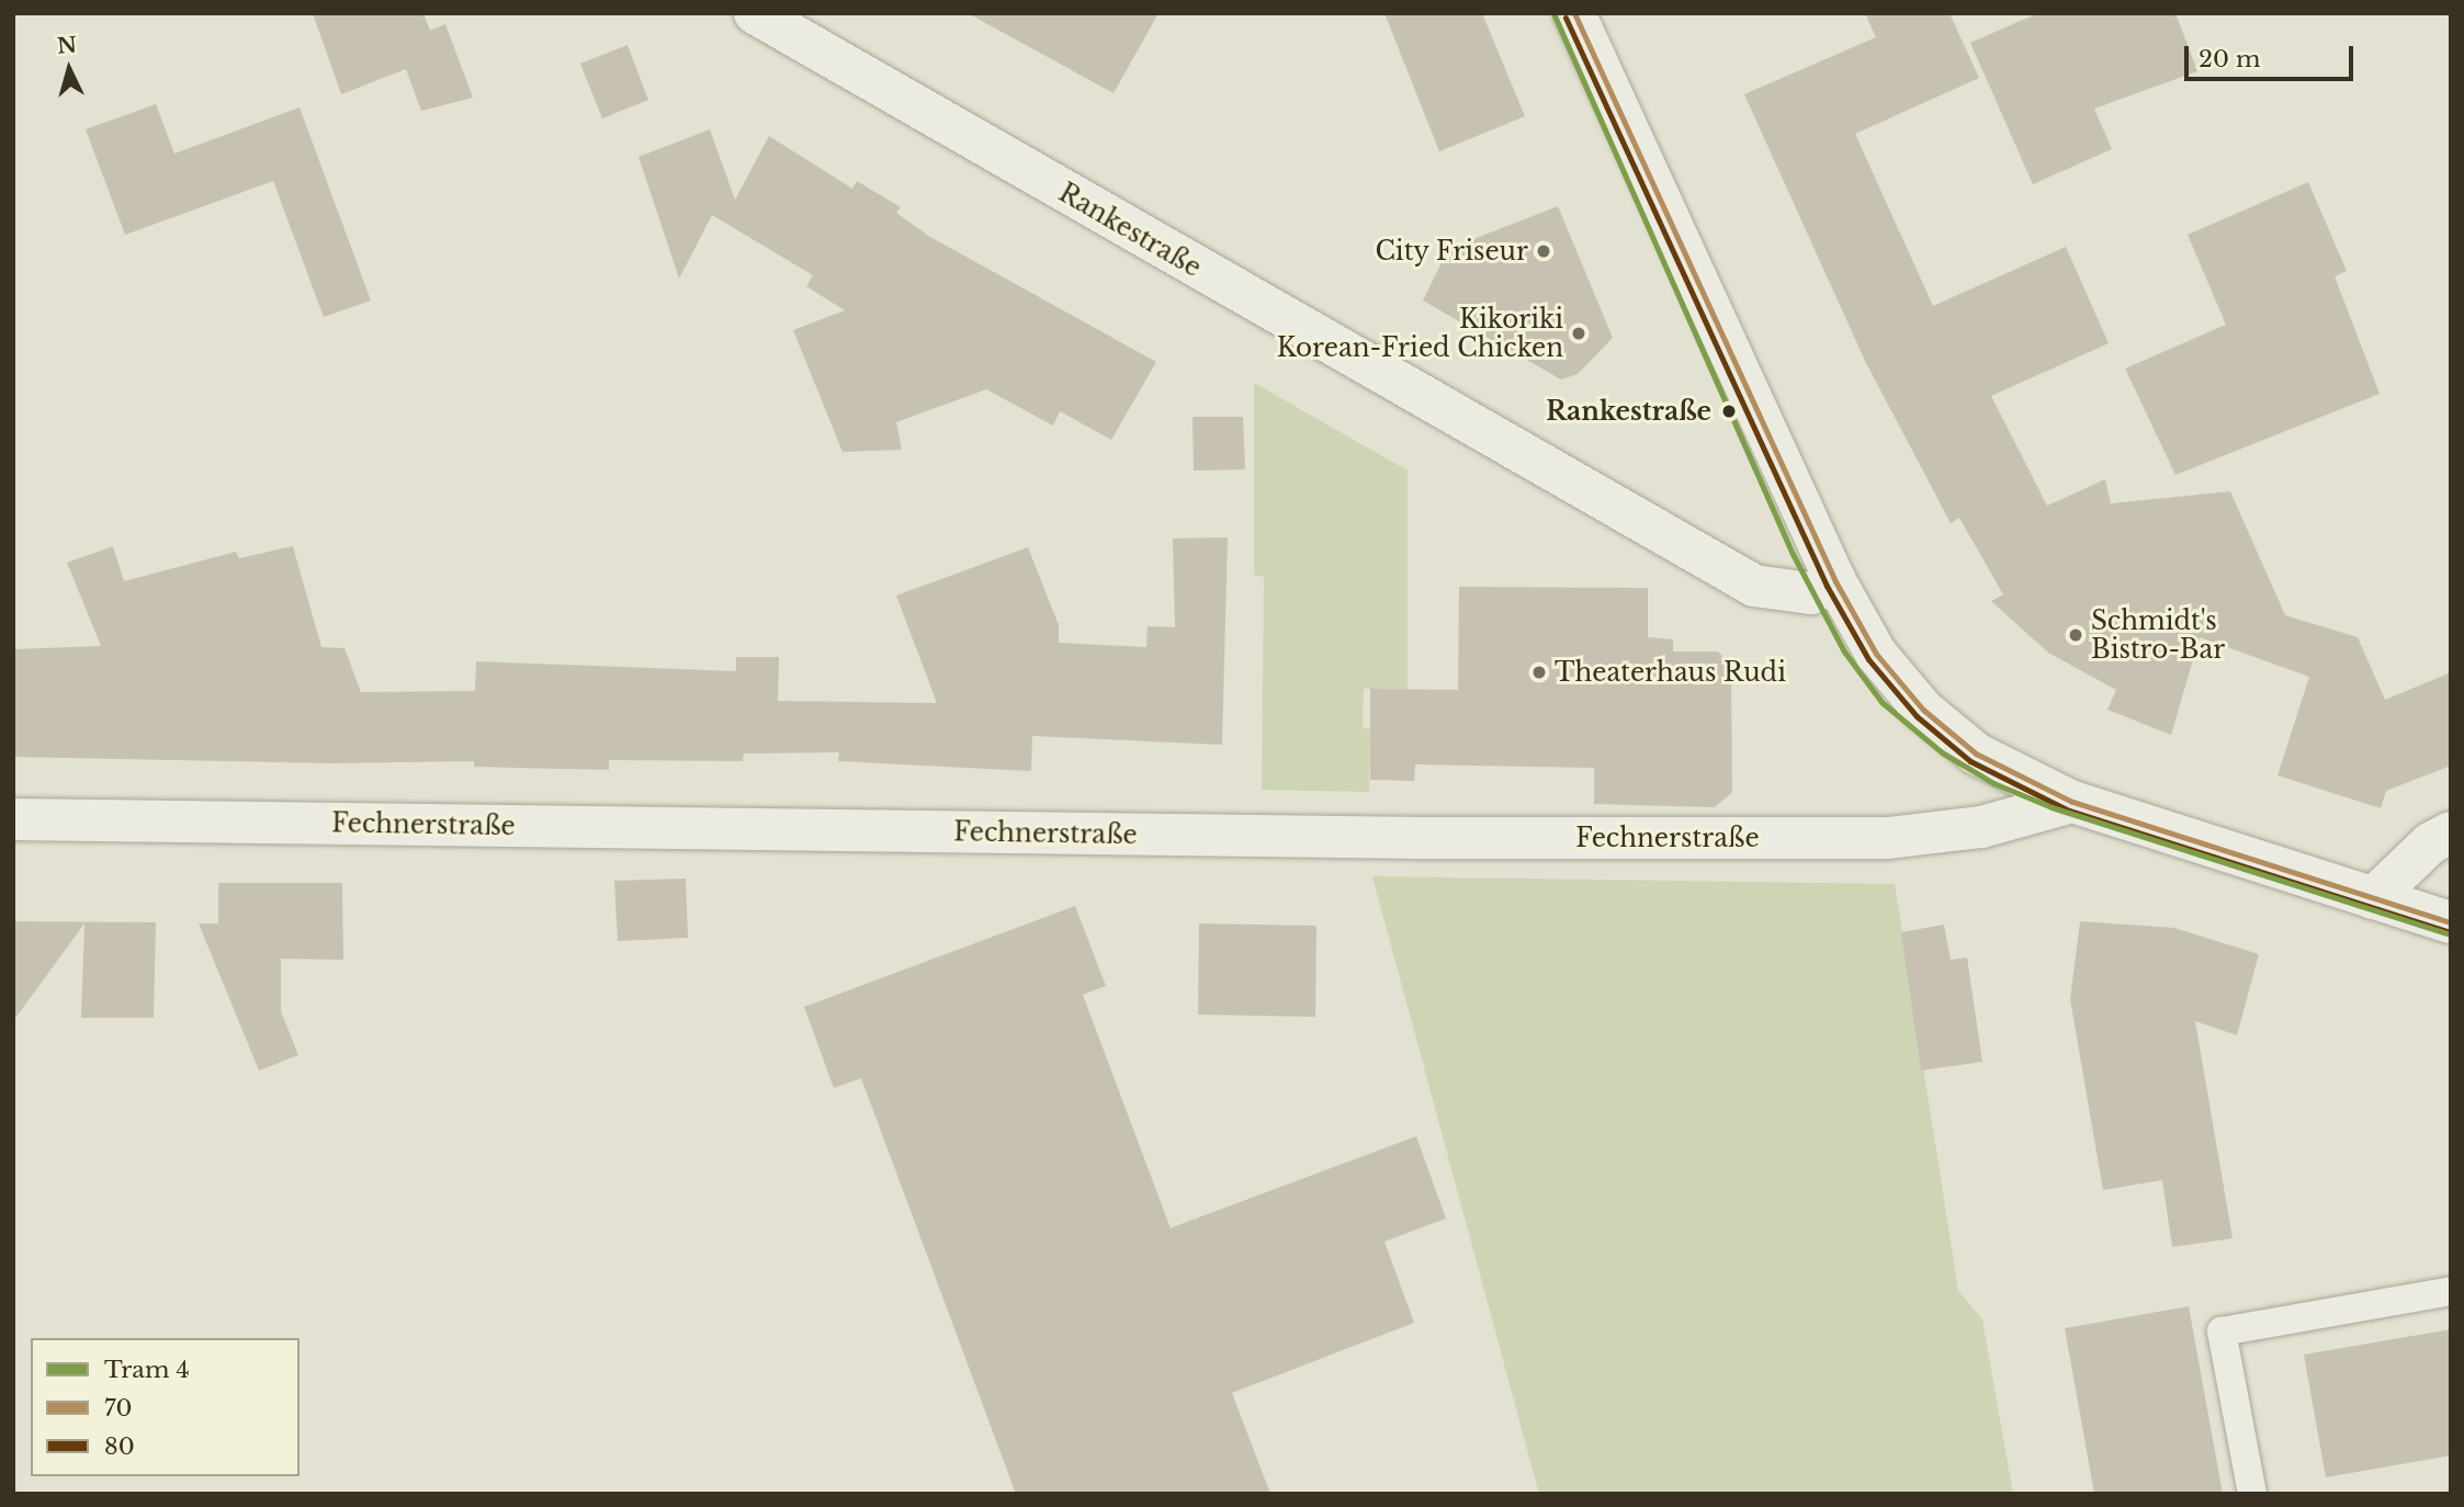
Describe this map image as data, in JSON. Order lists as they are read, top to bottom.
{
  "streets": {
    "street": ["Rankestraße", "Fechnerstraße"]
  },
  "places": [
    "City Friseur",
    "Kikoriki Korean-Fried Chicken",
    "Rankestraße",
    "Schmidt's Bistro-Bar",
    "Theaterhaus Rudi"
  ],
  "lines": ["tram line 4", "transit line 70", "transit line 80"],
  "legend": ["Tram 4", "70", "80"],
  "scale_bar": "20 m",
  "north": "top"
}
